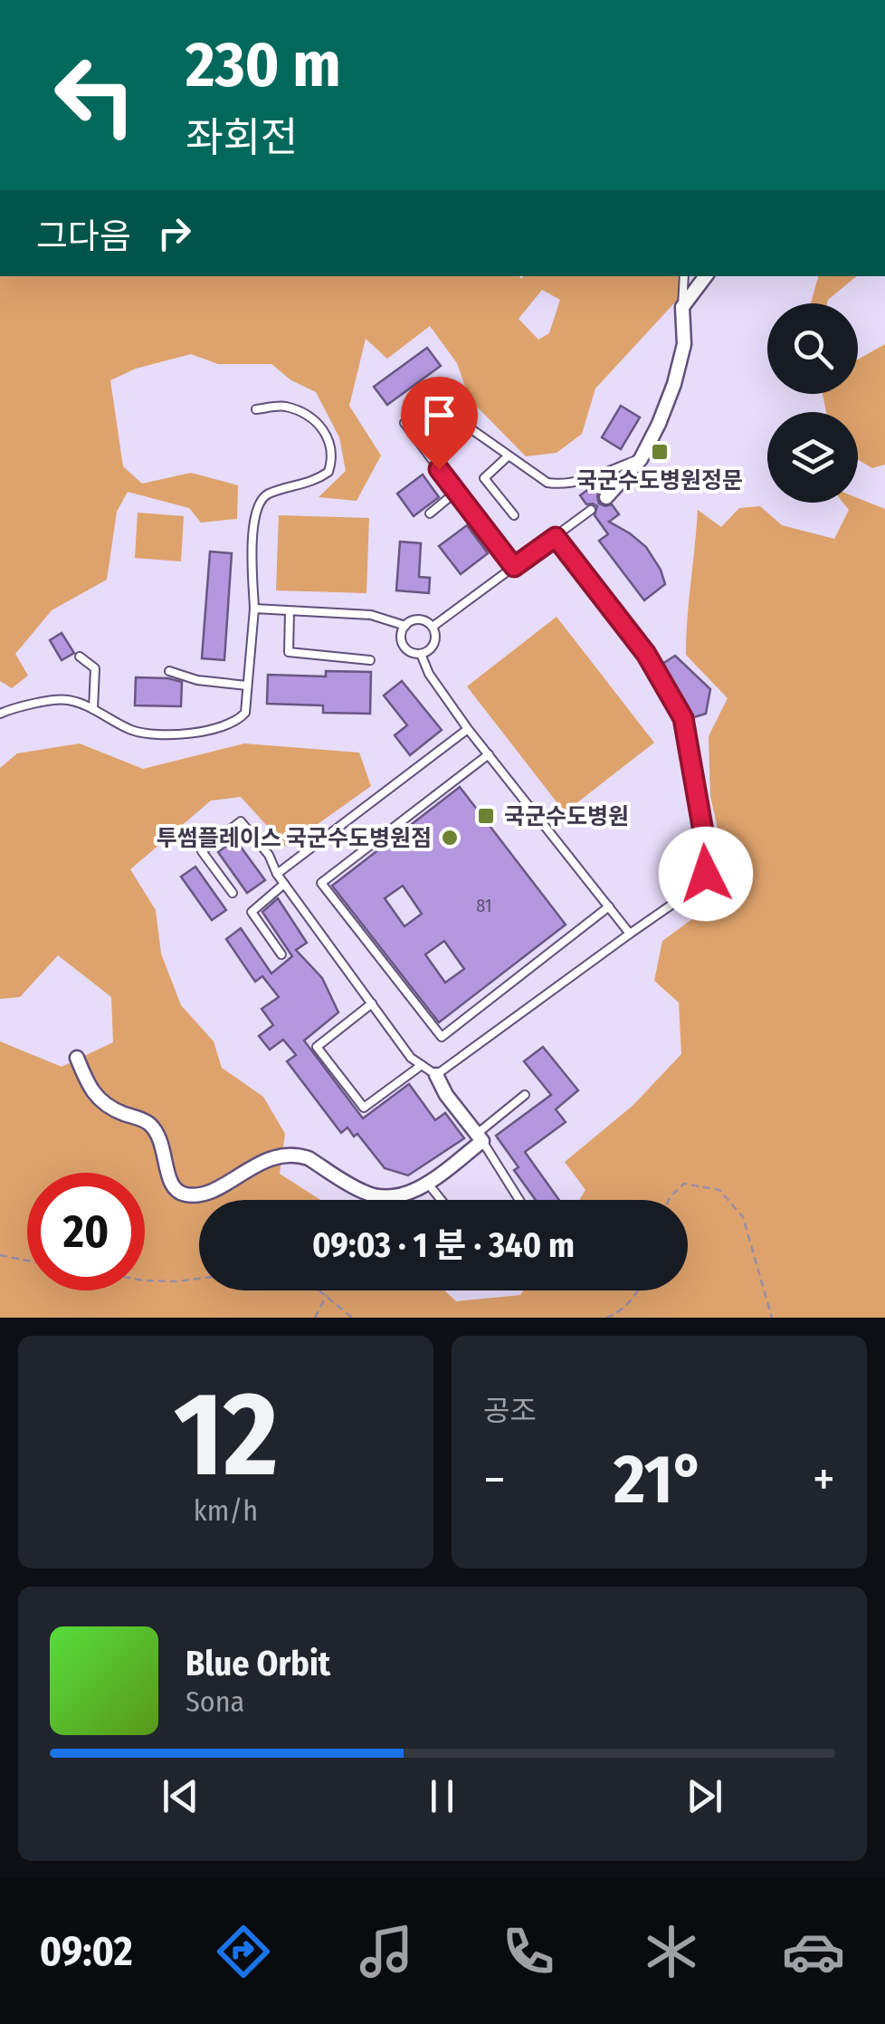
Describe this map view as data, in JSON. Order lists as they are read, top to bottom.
{
  "places": {
    "transit": ["국군수도병원정문", "국군수도병원"],
    "other": ["투썸플레이스 국군수도병원점"]
  },
  "house_numbers": ["81"],
  "page": {
    "turn": ["230 m", "좌회전"],
    "then": "그다음",
    "limit": "20",
    "trip": "09:03 · 1 분 · 340 m",
    "tile": [
      ["12", "km/h"],
      "공조"
    ],
    "heat": ["−", "21°", "+"],
    "song": ["Blue Orbit", "Sona"],
    "tabs": "09:02"
  }
}
